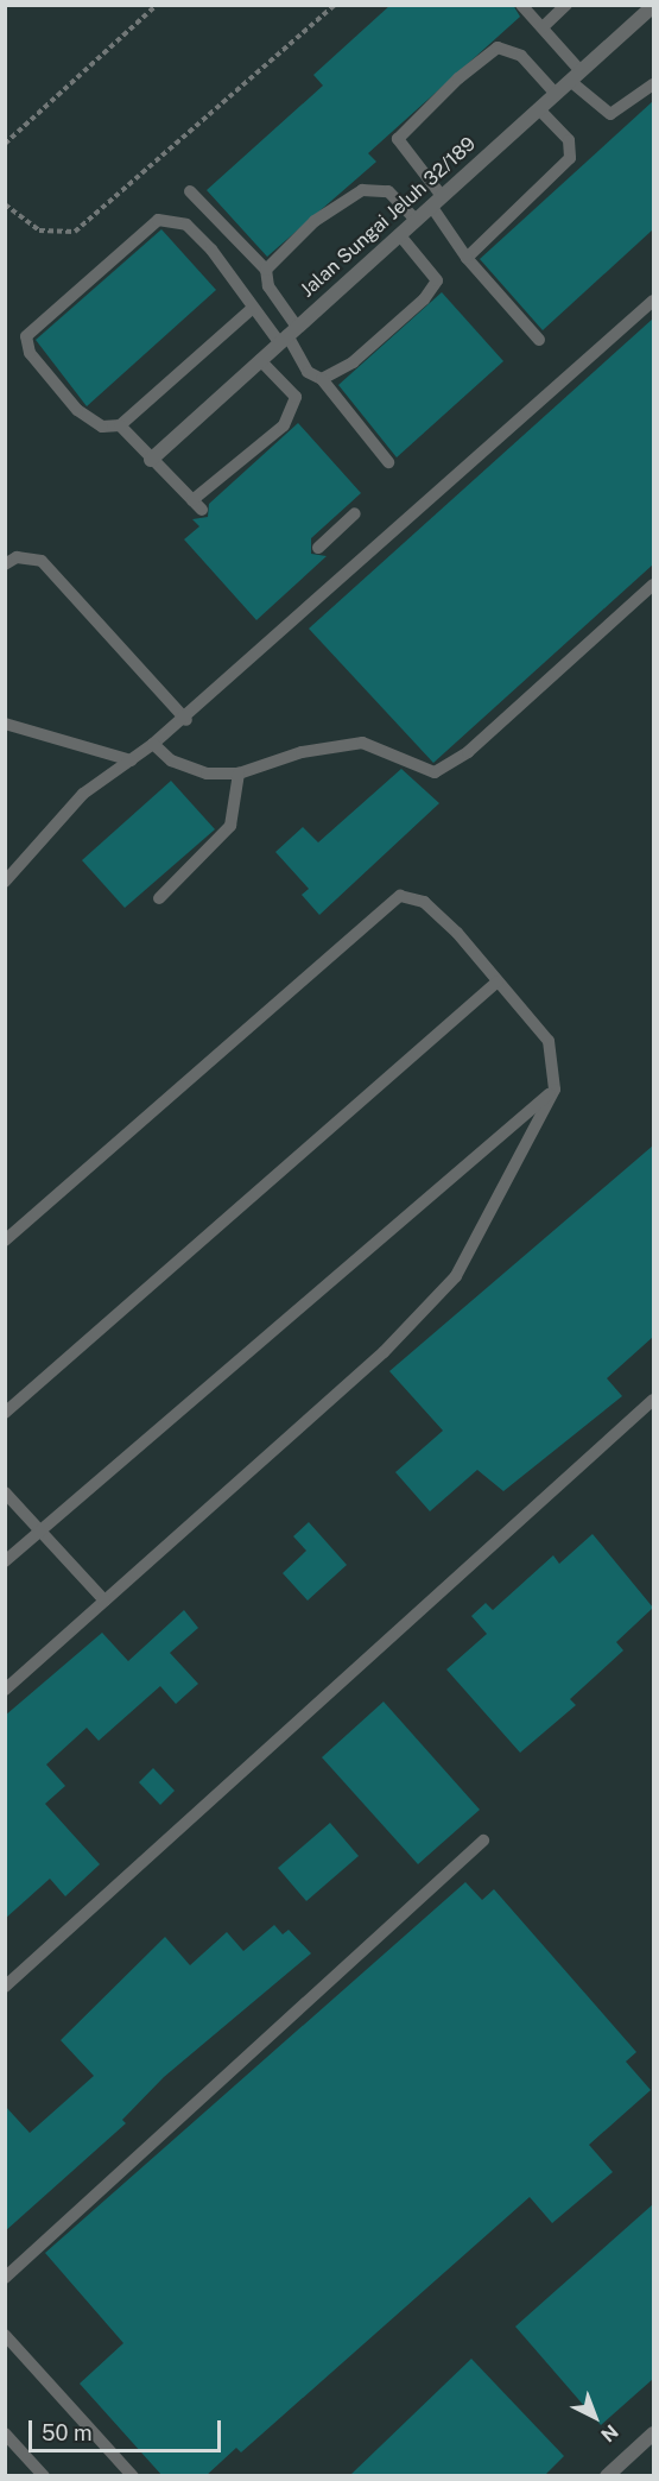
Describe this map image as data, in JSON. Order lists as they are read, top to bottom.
{
  "streets": {
    "street": ["Jalan Sungai Jeluh 32/189"]
  },
  "scale_bar": "50 m",
  "north": "bottom right"
}
